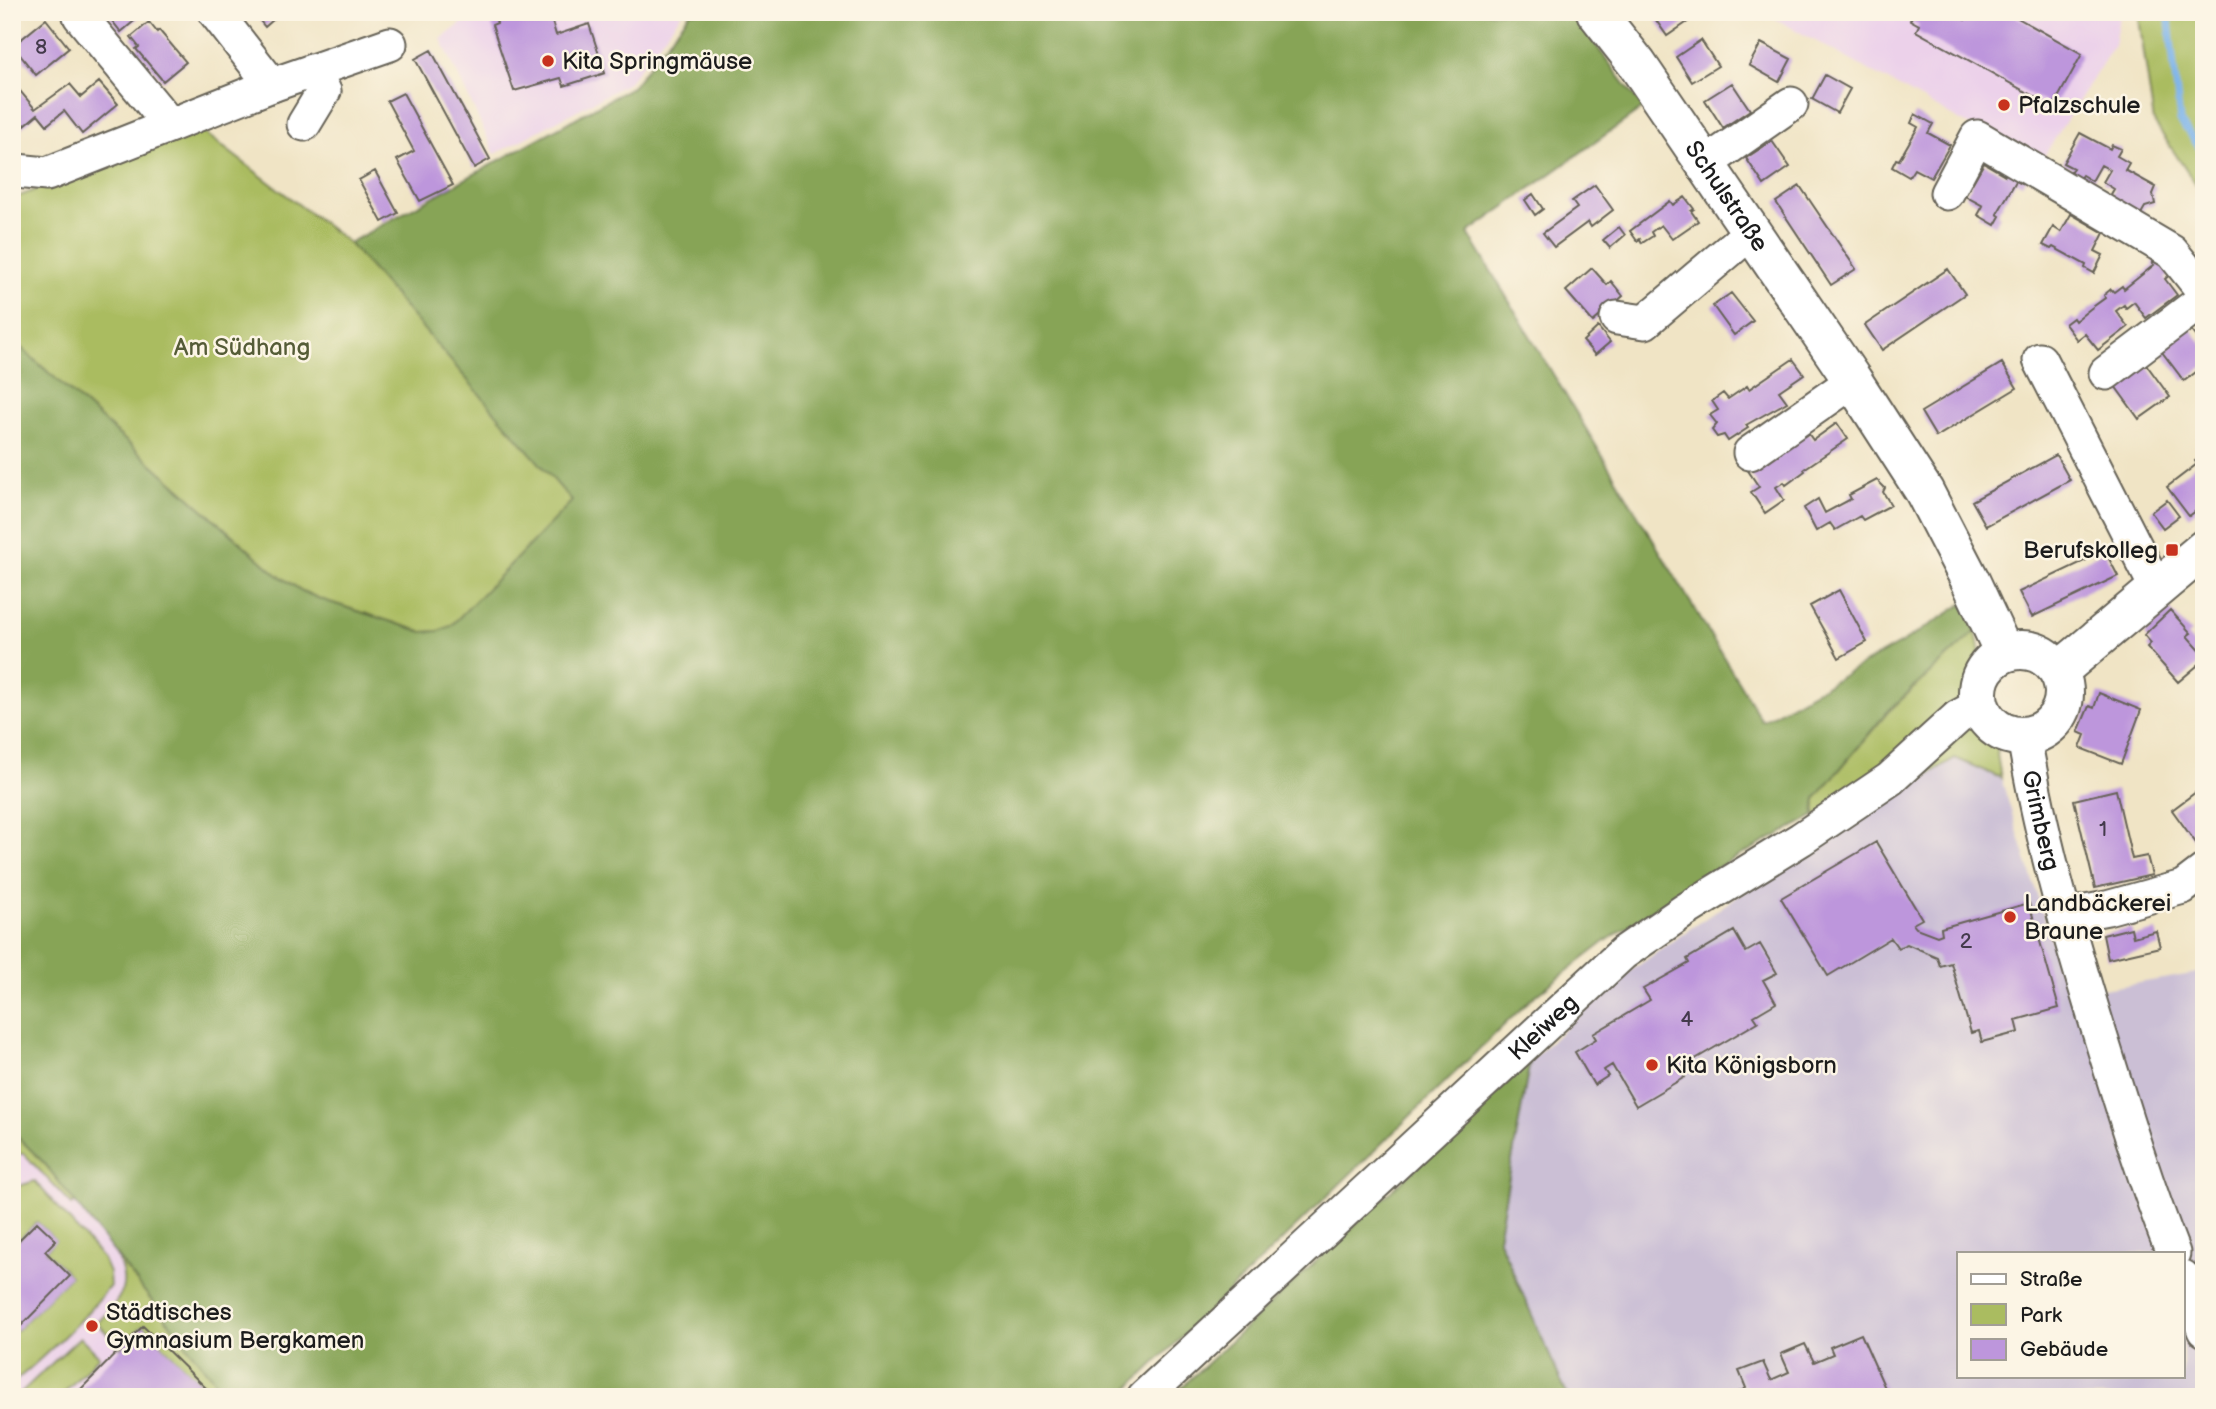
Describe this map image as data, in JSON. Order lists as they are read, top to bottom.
{
  "streets": {
    "main road": ["Schulstraße"],
    "street": ["Grimberg", "Kleiweg"]
  },
  "crossings": [
    ["Schulstraße", "Grimberg"],
    ["Schulstraße", "Kleiweg"],
    ["Grimberg", "Kleiweg"]
  ],
  "parks": ["Am Südhang"],
  "places": {
    "other": [
      "Kita Springmäuse",
      "Pfalzschule",
      "Landbäckerei Braune",
      "Kita Königsborn",
      "Städtisches Gymnasium Bergkamen"
    ],
    "transit": ["Berufskolleg"]
  },
  "house_numbers": [
    "8",
    "1",
    "2",
    "4"
  ],
  "legend": ["Straße", "Park", "Gebäude"]
}
